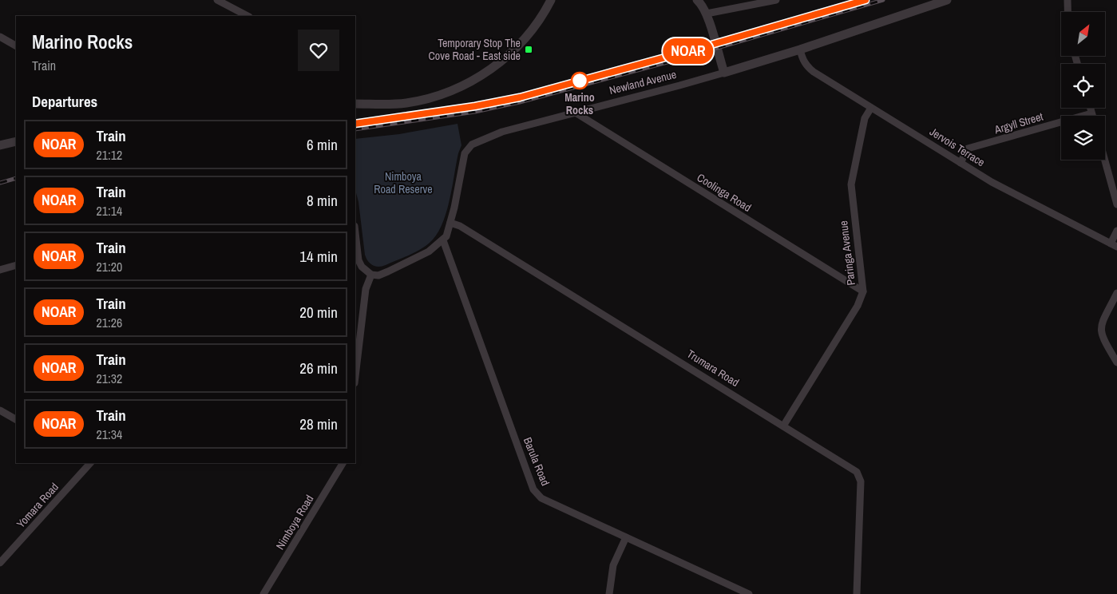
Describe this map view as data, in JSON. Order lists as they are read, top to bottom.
{
  "streets": {
    "street": [
      "Newland Avenue",
      "Argyll Street",
      "Jervois Terrace",
      "Coolinga Road",
      "Paringa Avenue",
      "Trumara Road",
      "Barula Road",
      "Yomara Road",
      "Nimboya Road"
    ]
  },
  "crossings": [
    ["Newland Avenue", "Jervois Terrace"],
    ["Newland Avenue", "Coolinga Road"],
    ["Newland Avenue", "Trumara Road"],
    ["Newland Avenue", "Barula Road"],
    ["Argyll Street", "Jervois Terrace"],
    ["Jervois Terrace", "Paringa Avenue"],
    ["Coolinga Road", "Paringa Avenue"],
    ["Paringa Avenue", "Trumara Road"]
  ],
  "parks": ["Nimboya Road Reserve"],
  "places": {
    "transit": ["Temporary Stop The Cove Road - East side"],
    "other": ["Marino Rocks"]
  },
  "north": "top right",
  "page": {
    "on_map": "NOAR",
    "heading": [
      ["Marino Rocks", "Train"],
      "Departures"
    ],
    "list": [
      {
        "mark": "NOAR",
        "name": "Train",
        "note": "21:12",
        "value": "6 min"
      },
      {
        "mark": "NOAR",
        "name": "Train",
        "note": "21:14",
        "value": "8 min"
      },
      {
        "mark": "NOAR",
        "name": "Train",
        "note": "21:20",
        "value": "14 min"
      },
      {
        "mark": "NOAR",
        "name": "Train",
        "note": "21:26",
        "value": "20 min"
      },
      {
        "mark": "NOAR",
        "name": "Train",
        "note": "21:32",
        "value": "26 min"
      },
      {
        "mark": "NOAR",
        "name": "Train",
        "note": "21:34",
        "value": "28 min"
      }
    ]
  }
}
